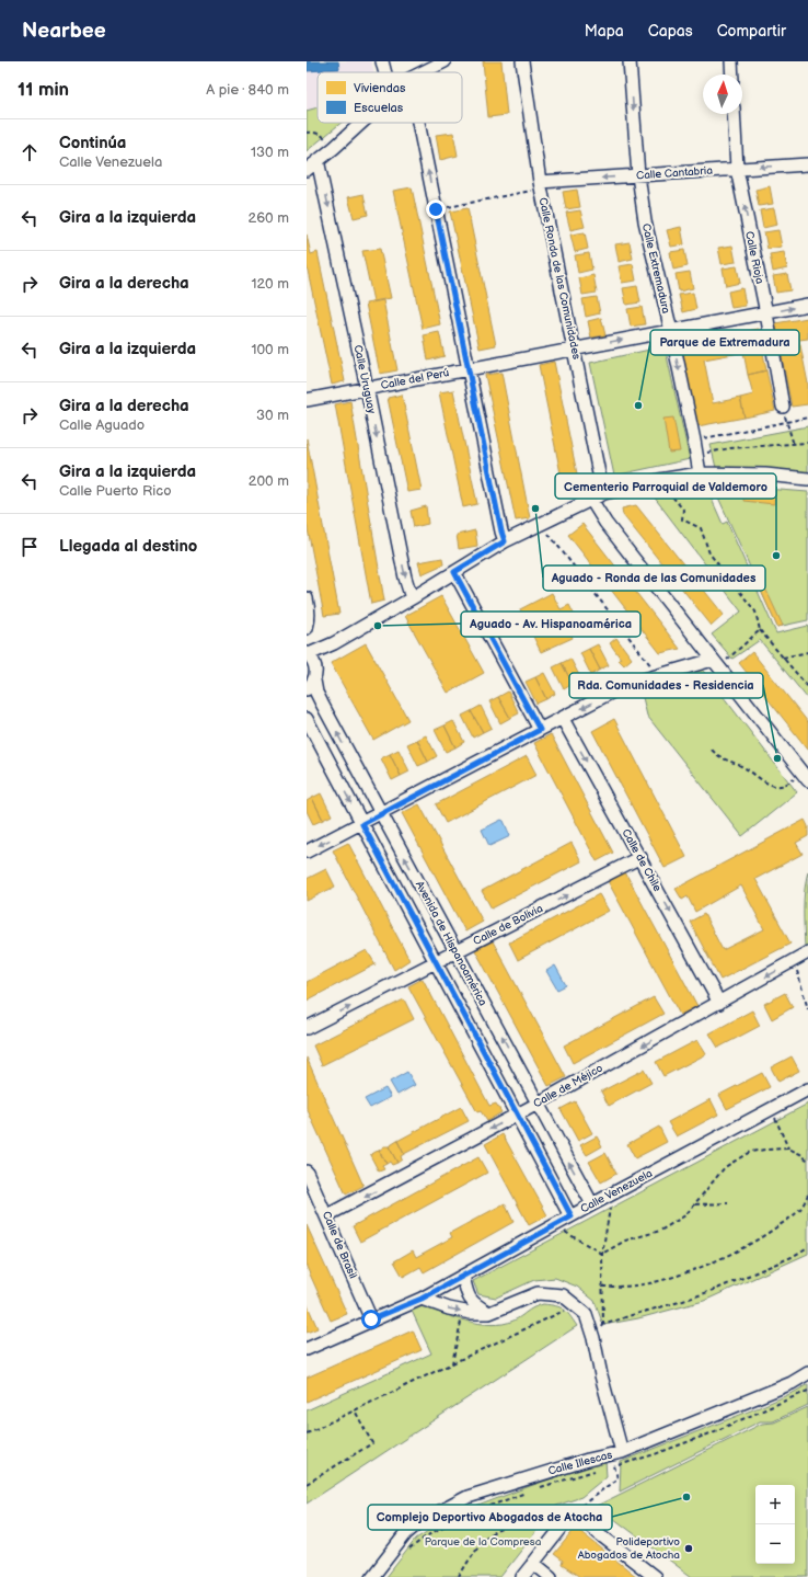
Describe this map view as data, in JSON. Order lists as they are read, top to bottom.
{
  "streets": {
    "street": [
      "Calle Cantabria",
      "Calle Rioja",
      "Calle Extremadura",
      "Calle Ronda de las Comunidades",
      "Calle Uruguay",
      "Calle del Perú",
      "Calle de Chile",
      "Calle de Bolivia",
      "Avenida de Hispanoamérica",
      "Calle de Méjico",
      "Calle Venezuela",
      "Calle de Brasil",
      "Calle Illescas"
    ]
  },
  "crossings": [
    ["Calle Cantabria", "Calle Rioja"],
    ["Calle Cantabria", "Calle Extremadura"],
    ["Calle Cantabria", "Calle Ronda de las Comunidades"],
    ["Calle Rioja", "Calle del Perú"],
    ["Calle Extremadura", "Calle del Perú"],
    ["Calle Ronda de las Comunidades", "Calle del Perú"],
    ["Calle Uruguay", "Calle del Perú"],
    ["Calle de Chile", "Calle de Bolivia"],
    ["Calle de Chile", "Calle de Méjico"],
    ["Calle de Bolivia", "Avenida de Hispanoamérica"],
    ["Avenida de Hispanoamérica", "Calle de Méjico"],
    ["Avenida de Hispanoamérica", "Calle Venezuela"],
    ["Calle de Méjico", "Calle de Brasil"],
    ["Calle Venezuela", "Calle de Brasil"]
  ],
  "one_way": [
    "Calle Cantabria",
    "Calle Rioja",
    "Calle Extremadura",
    "Calle de Chile",
    "Calle de Bolivia",
    "Calle de Méjico"
  ],
  "parks": ["Parque de la Compresa"],
  "places": [
    "Parque de Extremadura",
    "Aguado - Ronda de las Comunidades",
    "Cementerio Parroquial de Valdemoro",
    "Aguado - Av. Hispanoamérica",
    "Rda. Comunidades - Residencia",
    "Complejo Deportivo Abogados de Atocha",
    "Polideportivo Abogados de Atocha"
  ],
  "legend": ["Viviendas", "Escuelas"],
  "north": "top",
  "page": {
    "header": "Nearbee",
    "nav": ["Mapa", "Capas", "Compartir"],
    "heading": ["11 min", "A pie · 840 m"],
    "list": [
      ["Continúa", "Calle Venezuela", "130 m"],
      ["Gira a la izquierda", "260 m"],
      ["Gira a la derecha", "120 m"],
      ["Gira a la izquierda", "100 m"],
      ["Gira a la derecha", "Calle Aguado", "30 m"],
      ["Gira a la izquierda", "Calle Puerto Rico", "200 m"],
      "Llegada al destino"
    ],
    "map_buttons": ["+", "−"]
  }
}
